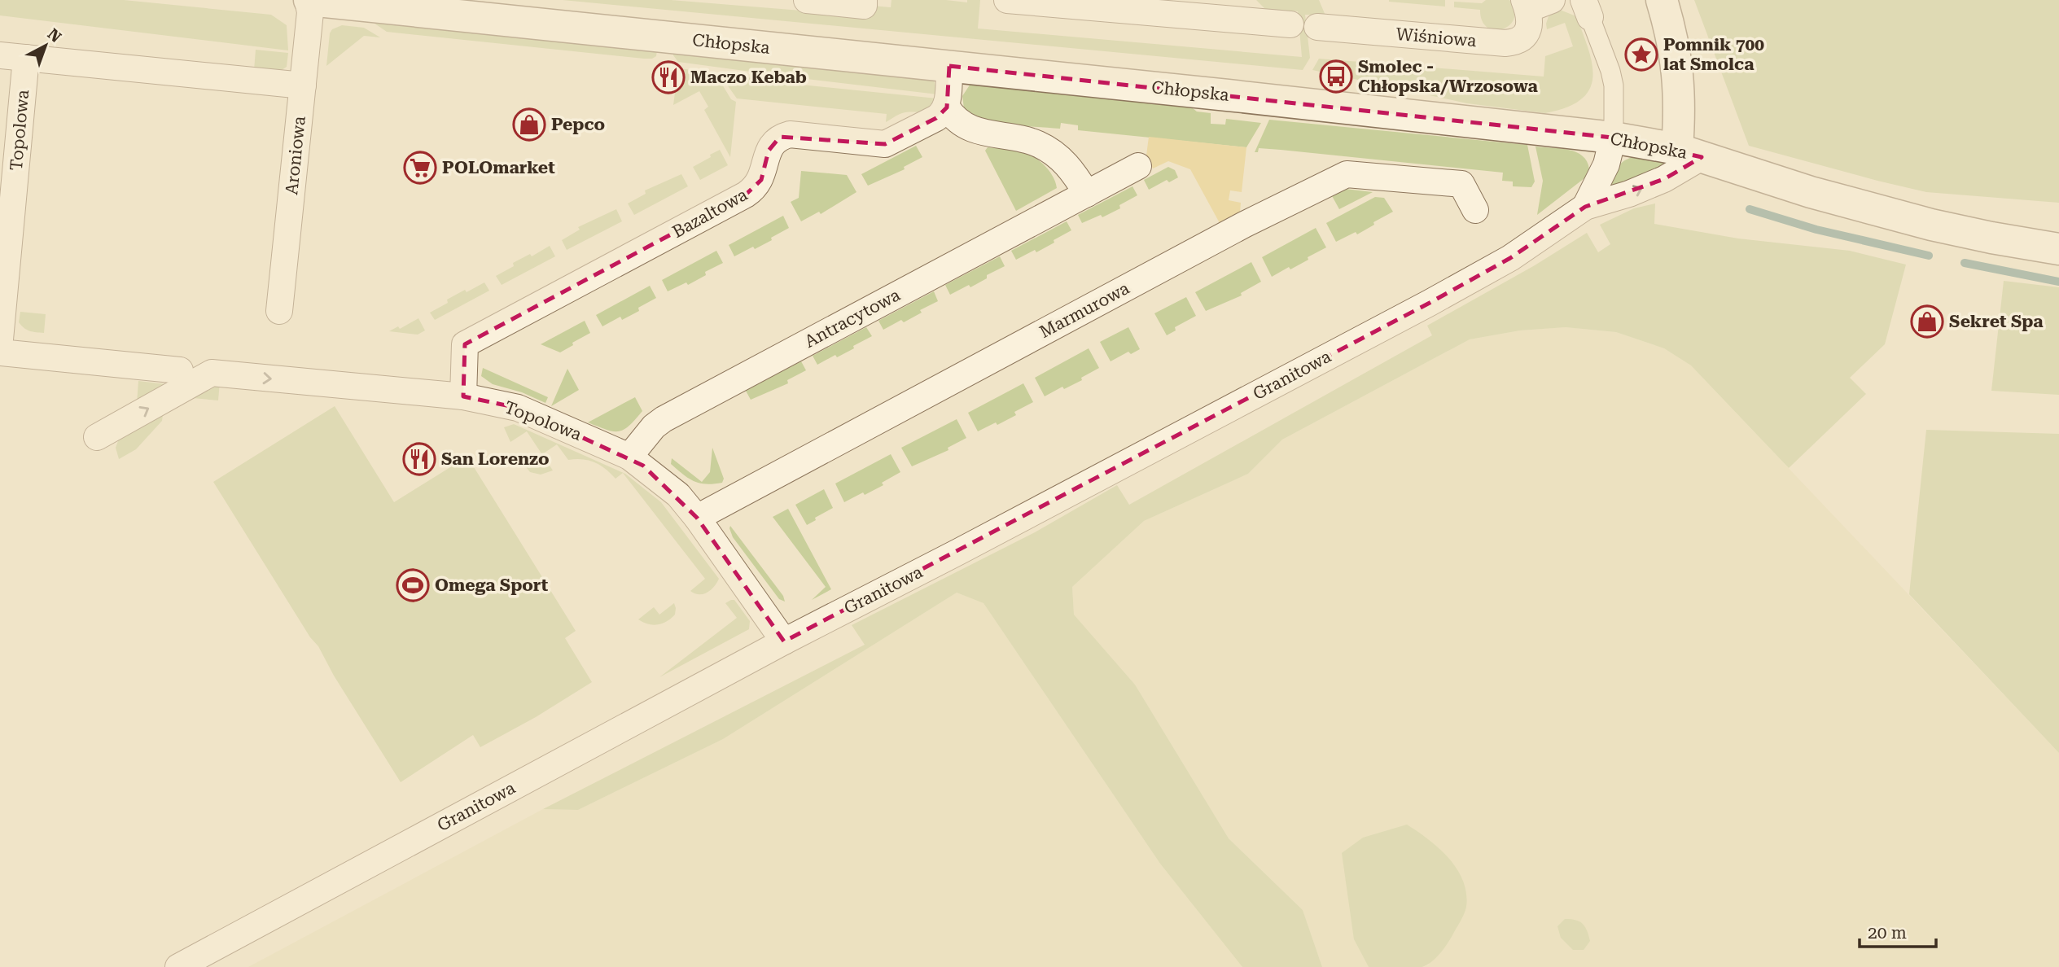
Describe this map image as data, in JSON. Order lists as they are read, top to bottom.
{
  "streets": {
    "street": [
      "Wiśniowa",
      "Chłopska",
      "Topolowa",
      "Aroniowa",
      "Bazaltowa",
      "Marmurowa",
      "Antracytowa",
      "Granitowa"
    ]
  },
  "crossings": [
    ["Chłopska", "Aroniowa"],
    ["Chłopska", "Granitowa"],
    ["Topolowa", "Bazaltowa"],
    ["Topolowa", "Marmurowa"],
    ["Topolowa", "Antracytowa"],
    ["Topolowa", "Granitowa"]
  ],
  "places": {
    "place": ["Pomnik 700 lat Smolca"],
    "bus stop": ["Smolec - Chłopska/Wrzosowa"],
    "restaurant": ["Maczo Kebab", "San Lorenzo"],
    "shop": ["Pepco", "Sekret Spa"],
    "supermarket": ["POLOmarket"],
    "sports": ["Omega Sport"]
  },
  "scale_bar": "20 m",
  "north": "top right"
}
